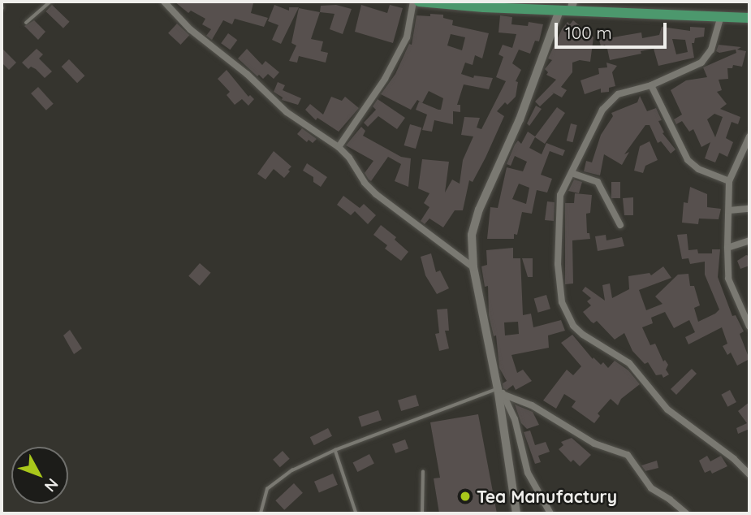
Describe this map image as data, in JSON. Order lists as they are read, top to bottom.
{
  "places": ["Tea Manufactury"],
  "scale_bar": "100 m",
  "north": "bottom right"
}
